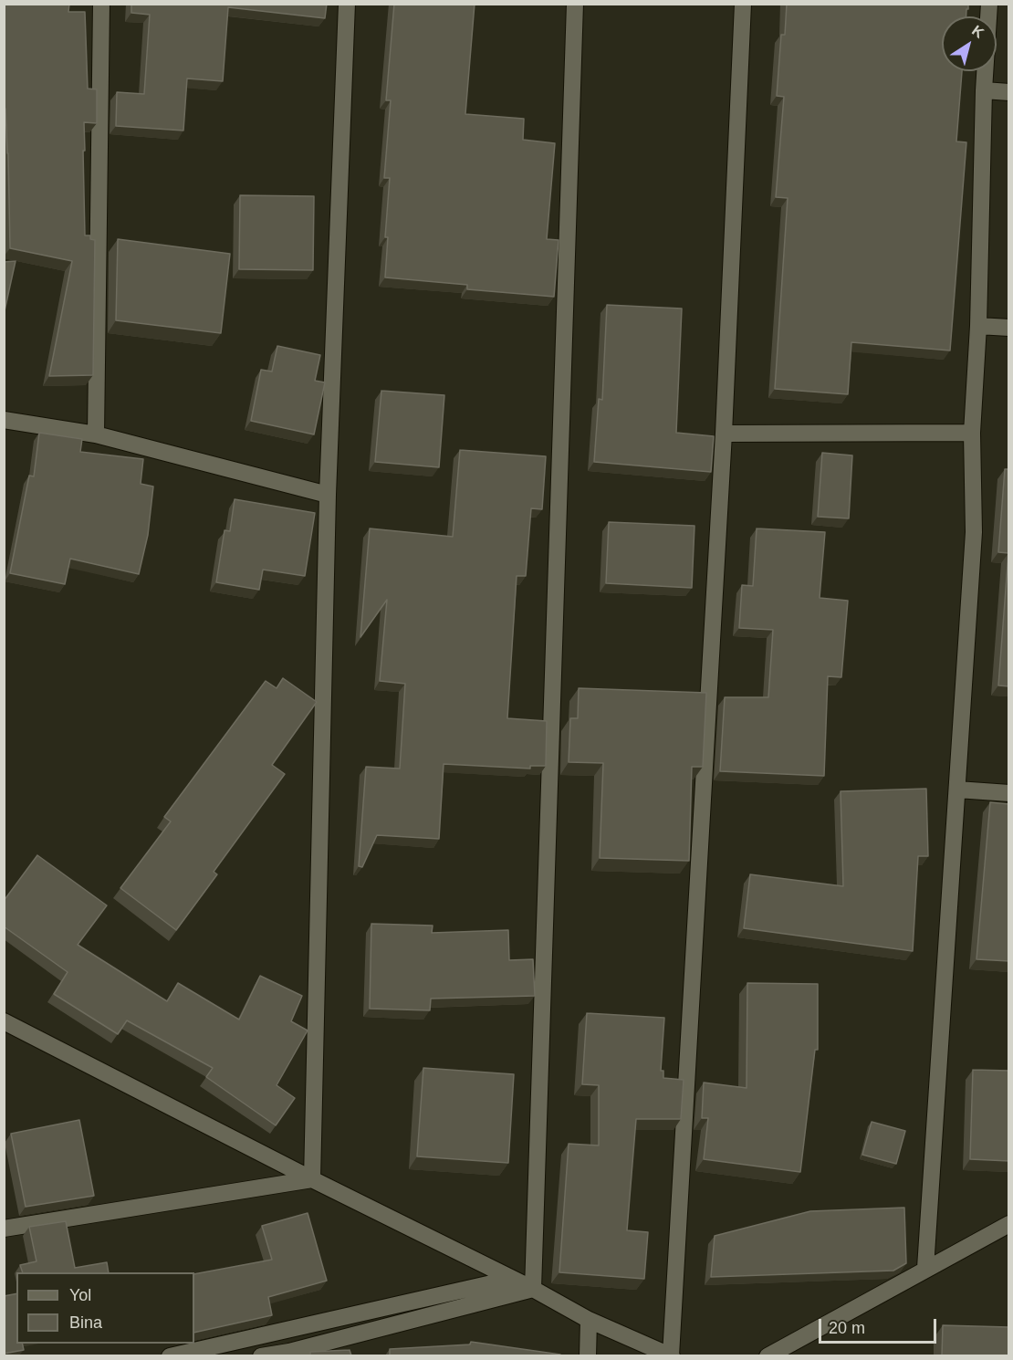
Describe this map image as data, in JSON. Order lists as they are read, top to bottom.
{
  "legend": ["Yol", "Bina"],
  "scale_bar": "20 m",
  "north": "top right"
}
